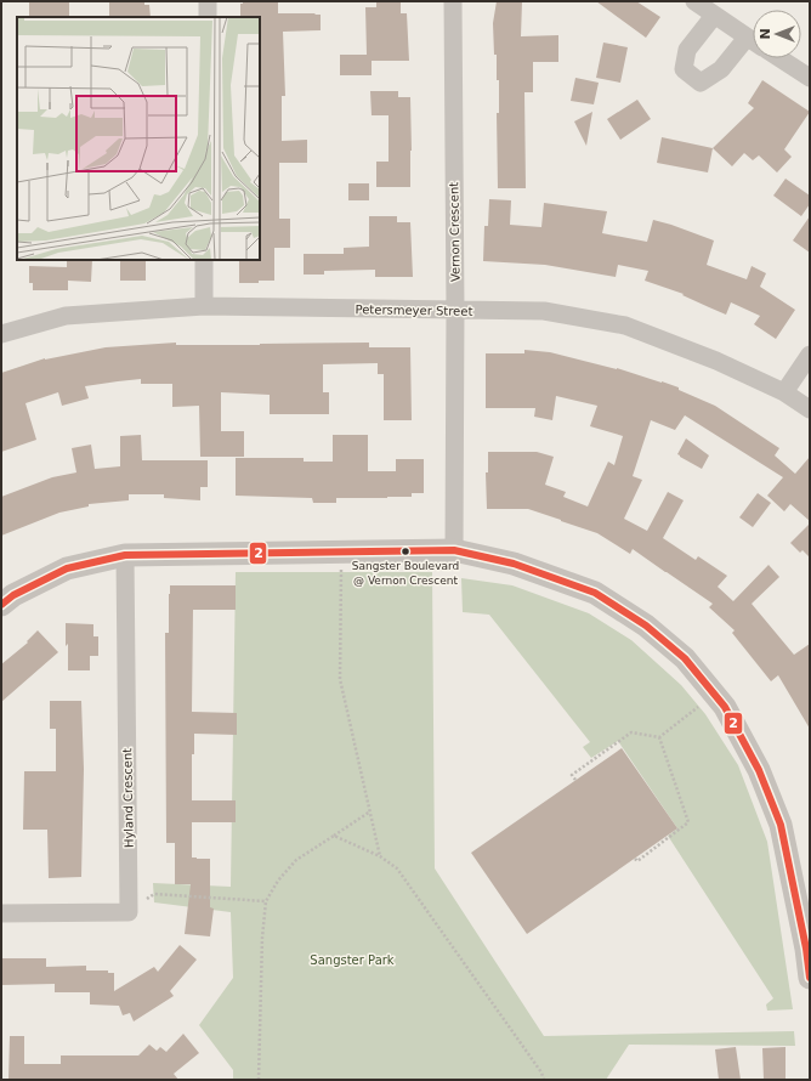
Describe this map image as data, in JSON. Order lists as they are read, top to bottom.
{
  "streets": {
    "street": ["Vernon Crescent", "Petersmeyer Street", "Hyland Crescent"]
  },
  "crossings": [
    ["Vernon Crescent", "Petersmeyer Street"]
  ],
  "parks": ["Sangster Park"],
  "places": ["Sangster Boulevard @ Vernon Crescent"],
  "lines": ["transit line 2"],
  "north": "left"
}
